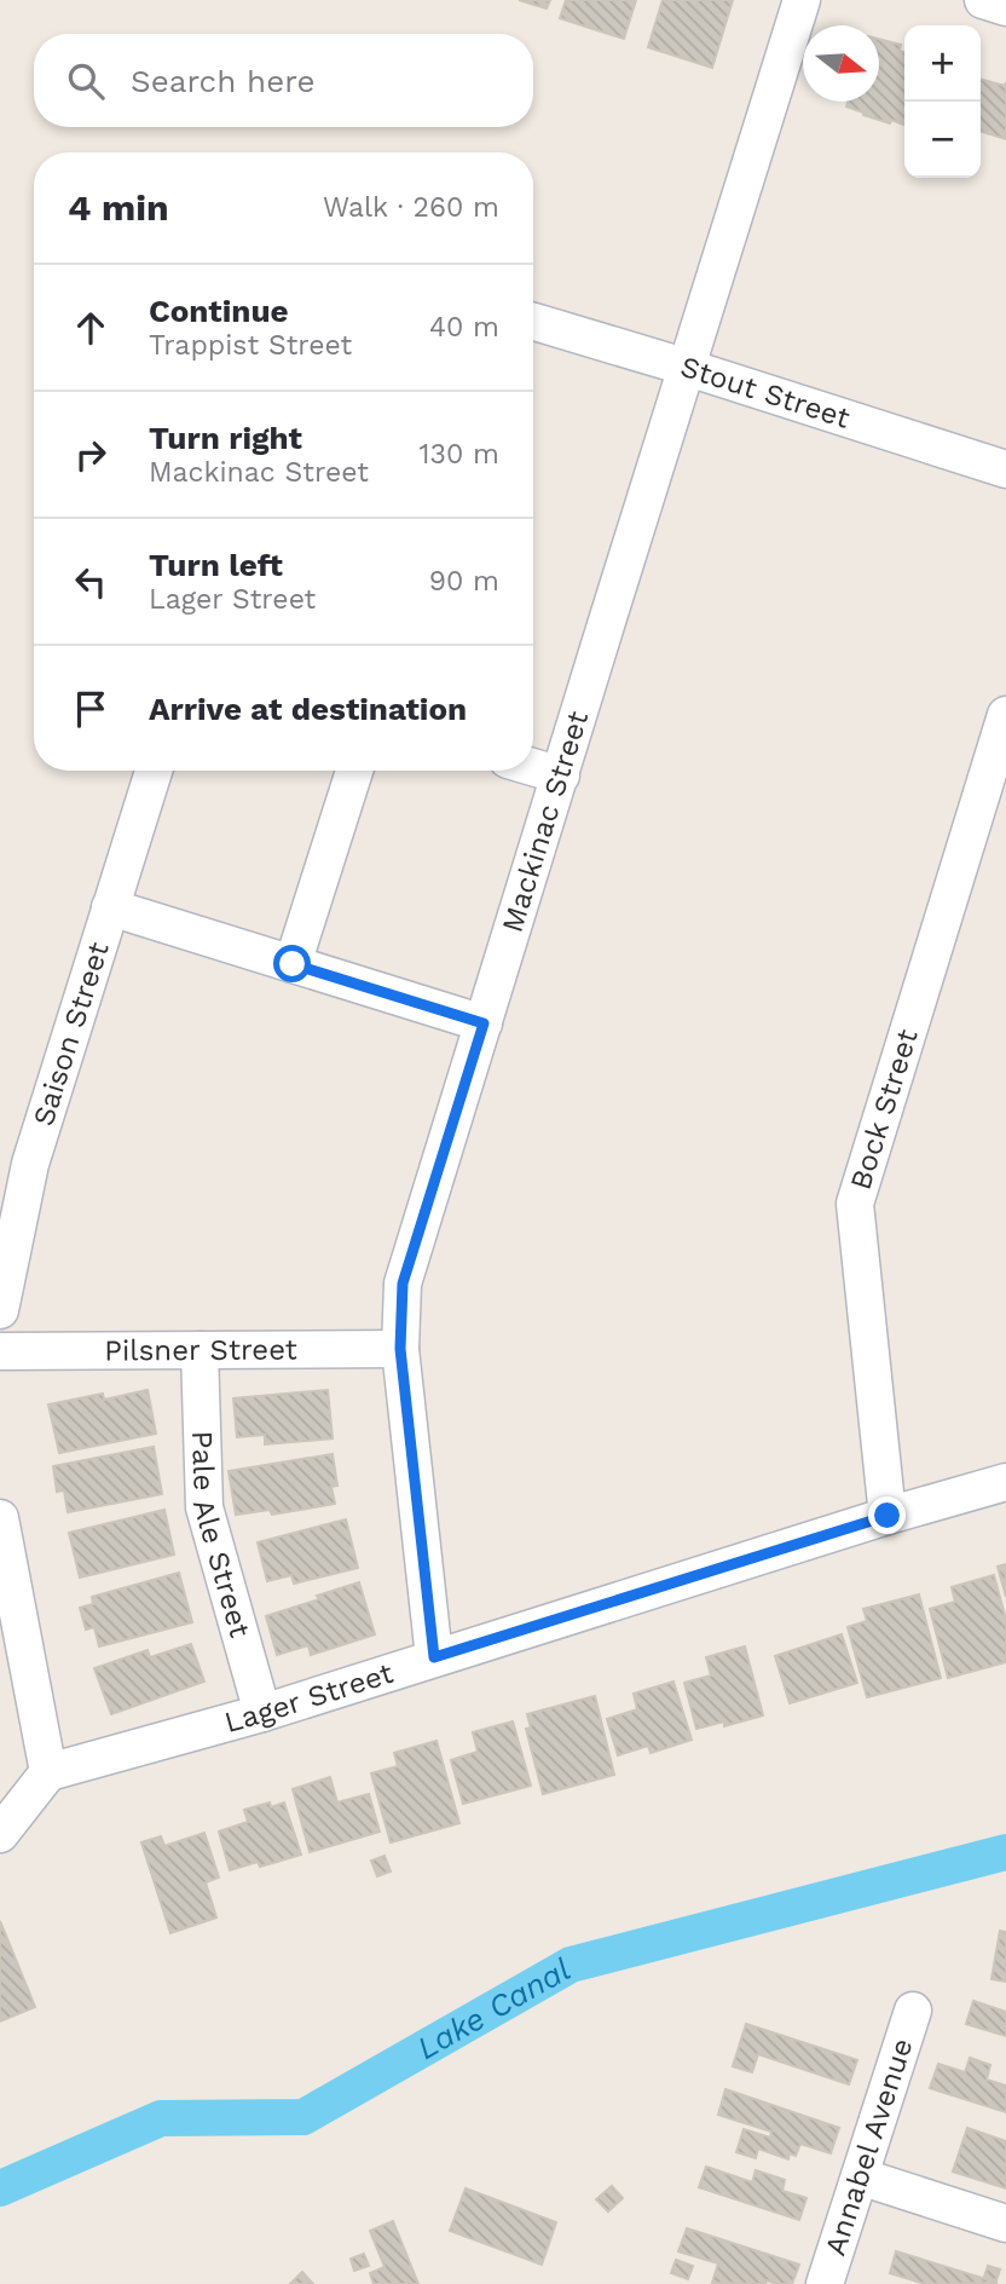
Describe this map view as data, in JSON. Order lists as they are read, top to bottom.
{
  "streets": {
    "street": [
      "Stout Street",
      "Mackinac Street",
      "Saison Street",
      "Bock Street",
      "Pilsner Street",
      "Pale Ale Street",
      "Lager Street",
      "Annabel Avenue"
    ]
  },
  "crossings": [
    ["Stout Street", "Mackinac Street"],
    ["Mackinac Street", "Pilsner Street"],
    ["Mackinac Street", "Lager Street"],
    ["Bock Street", "Lager Street"],
    ["Pilsner Street", "Pale Ale Street"],
    ["Pale Ale Street", "Lager Street"]
  ],
  "water": ["Lake Canal"],
  "north": "right",
  "page": {
    "map_buttons": ["+", "−"],
    "search": "Search here",
    "heading": ["4 min", "Walk · 260 m"],
    "list": [
      ["Continue", "Trappist Street", "40 m"],
      ["Turn right", "Mackinac Street", "130 m"],
      ["Turn left", "Lager Street", "90 m"],
      "Arrive at destination"
    ]
  }
}
